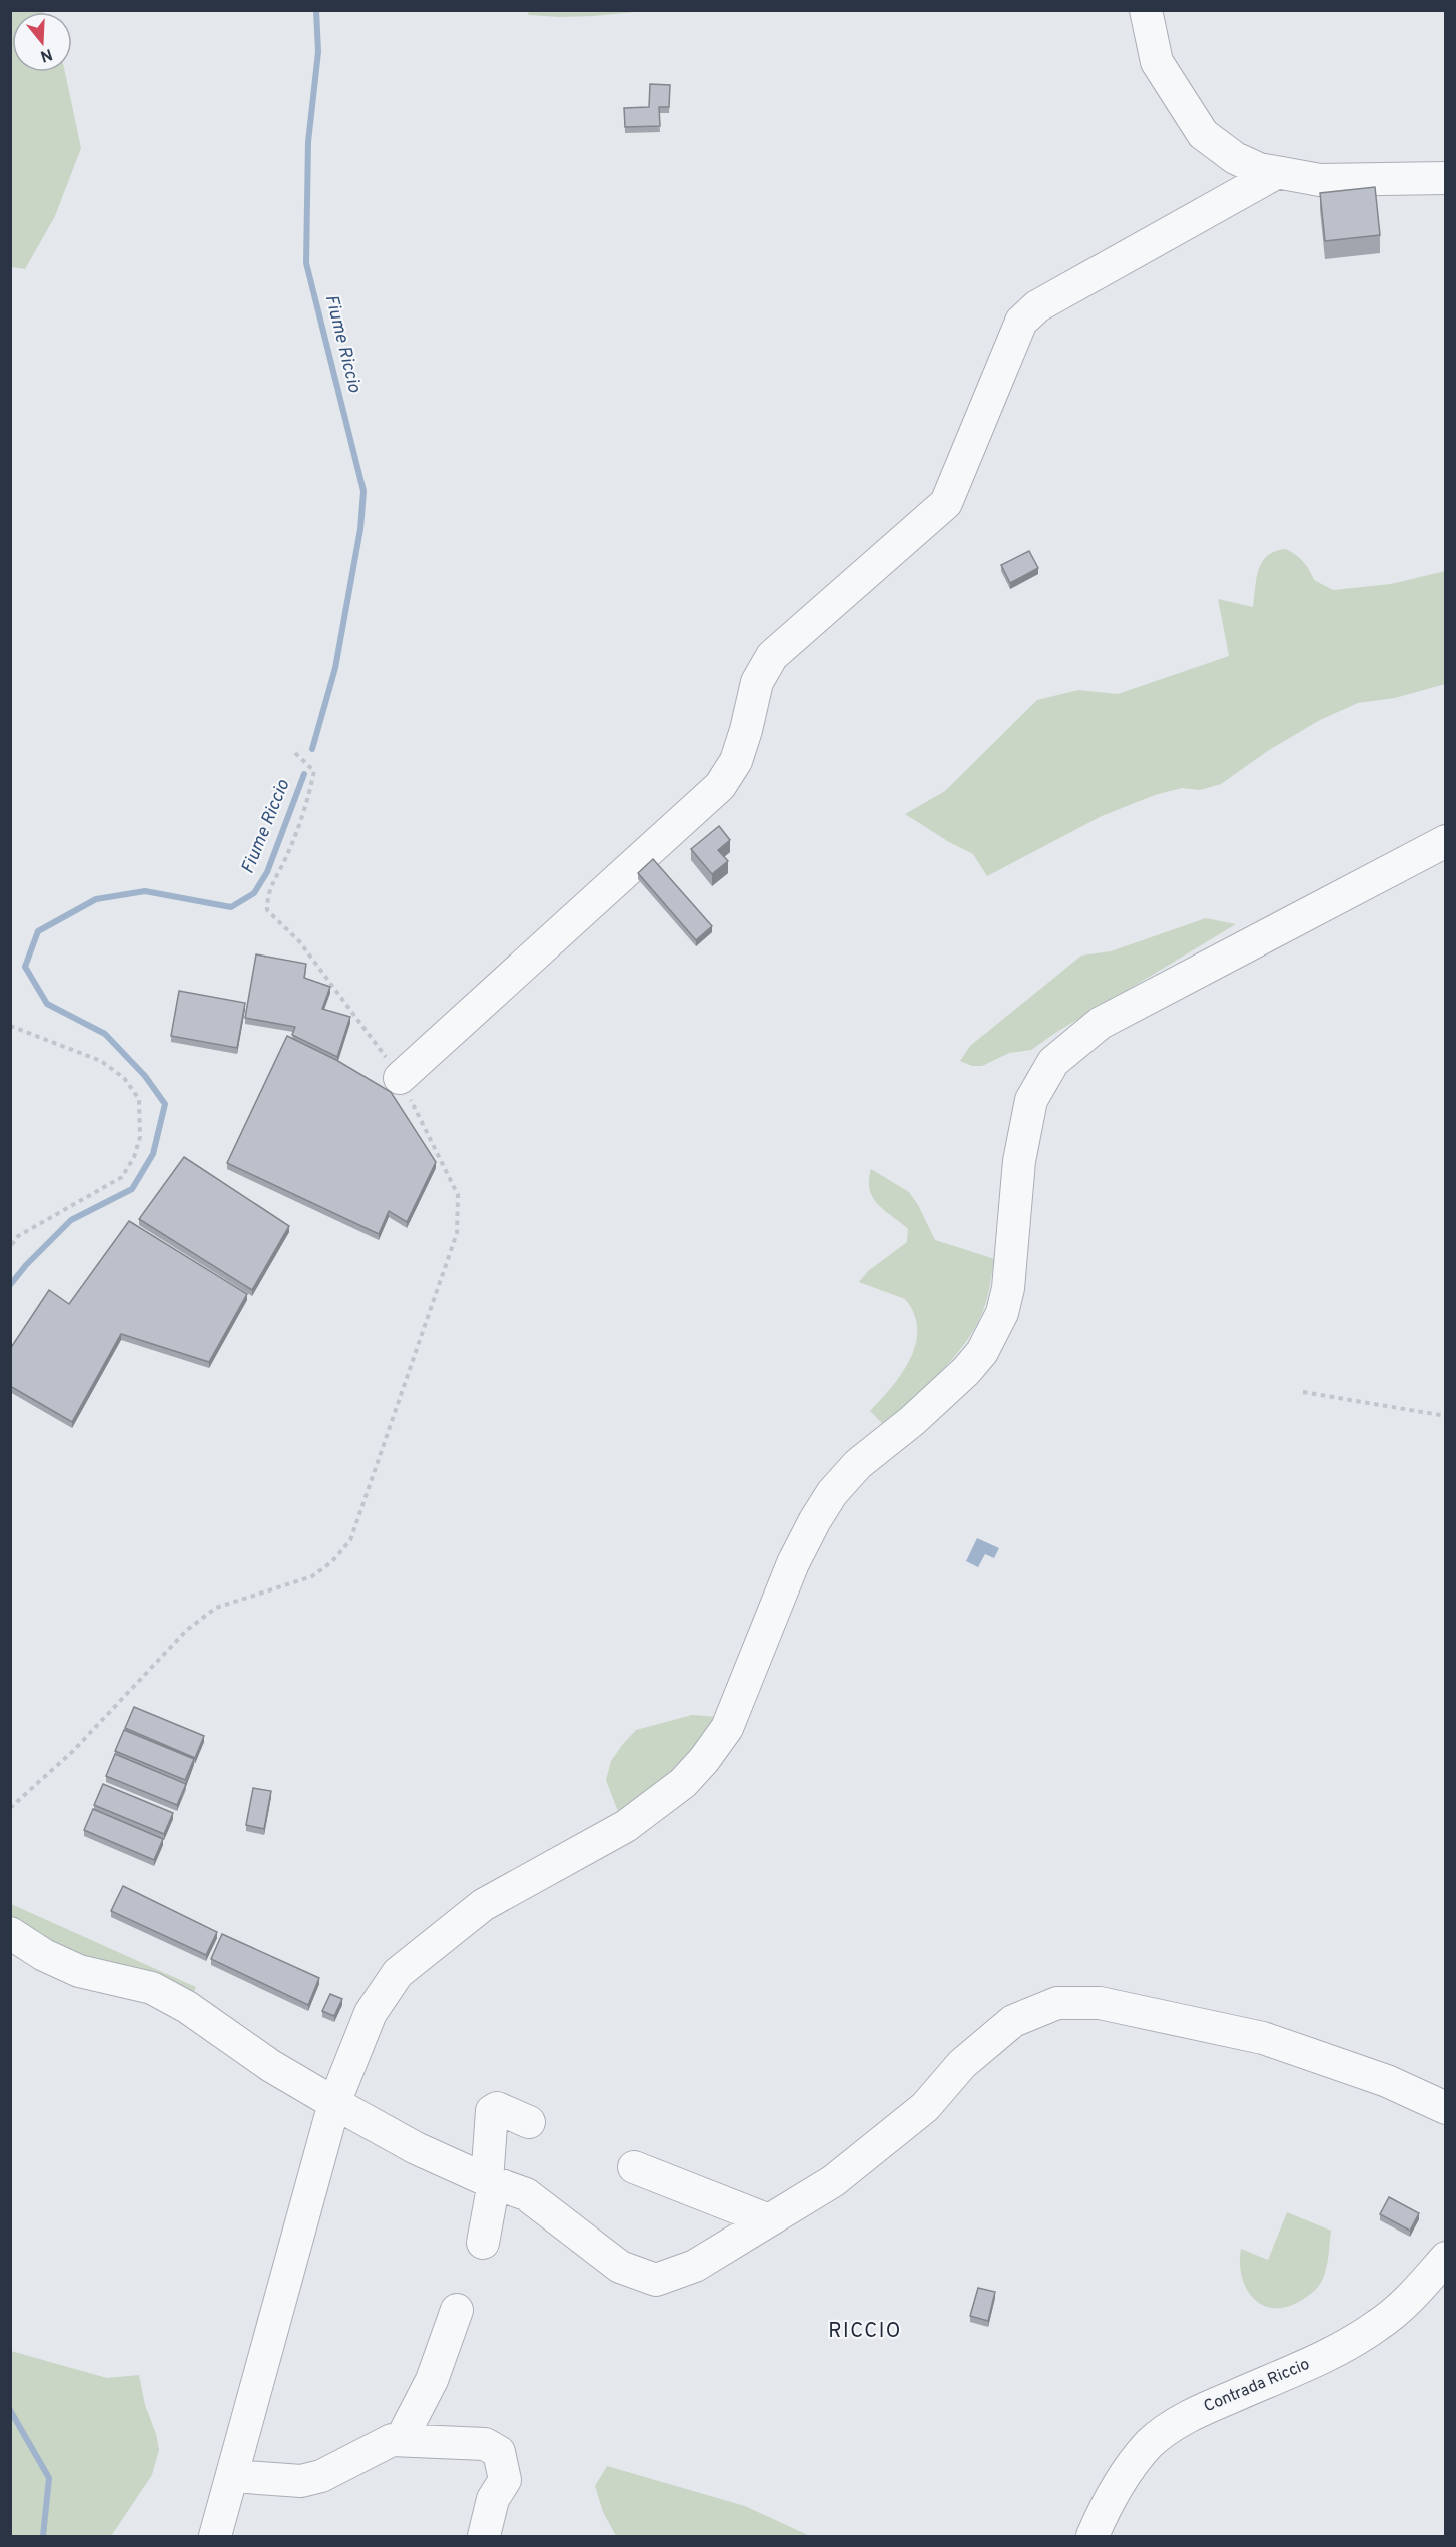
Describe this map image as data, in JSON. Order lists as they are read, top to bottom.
{
  "streets": {
    "street": ["Contrada Riccio"]
  },
  "districts": ["RICCIO"],
  "water": ["Fiume Riccio"],
  "north": "bottom"
}
